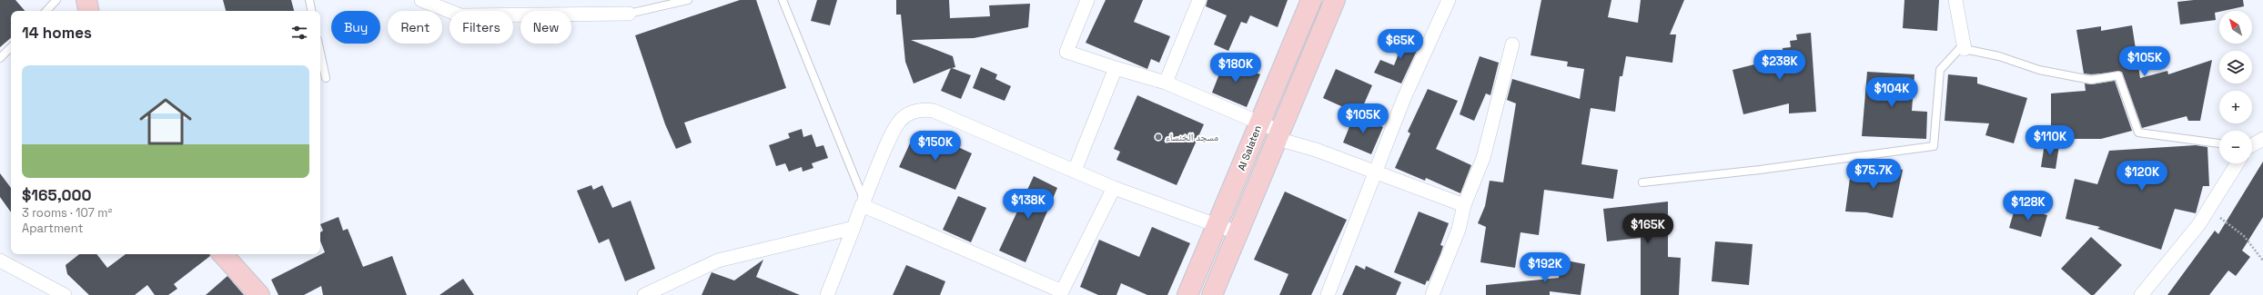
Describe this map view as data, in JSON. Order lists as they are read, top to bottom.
{
  "streets": {
    "main road": ["Al Salaten"]
  },
  "places": ["مسجد الخنساء"],
  "north": "top left",
  "page": {
    "map_buttons": ["+", "−"],
    "chip": [
      "Buy",
      "Rent",
      "Filters",
      "New"
    ],
    "heading": "14 homes",
    "price": [
      "$65K",
      "$105K",
      "$238K",
      "$180K",
      "$104K",
      "$105K",
      "$110K",
      "$150K",
      "$75.7K",
      "$120K",
      "$138K",
      "$128K",
      "$165K",
      "$192K"
    ],
    "list": [
      {
        "name": "$165,000",
        "note": "3 rooms · 107 m² · Apartment"
      }
    ]
  }
}
